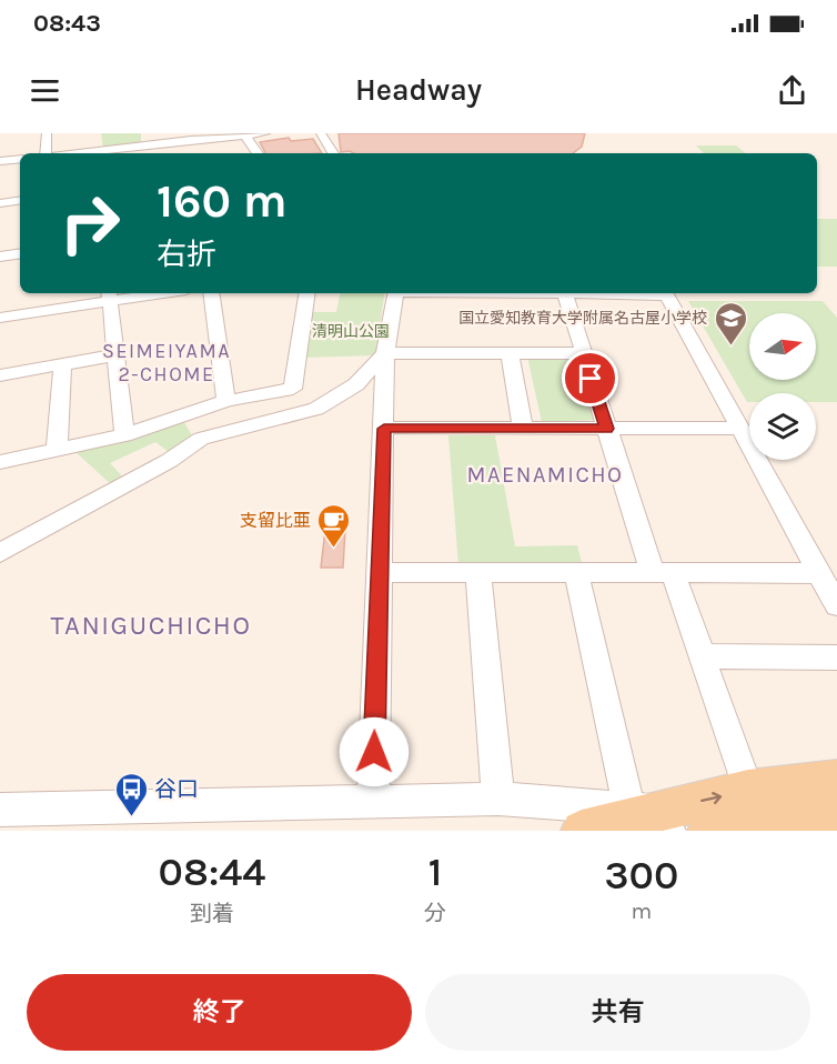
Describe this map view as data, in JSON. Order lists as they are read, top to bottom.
{
  "districts": ["SEIMEIYAMA 2-CHOME", "MAENAMICHO", "TANIGUCHICHO"],
  "parks": ["清明山公園"],
  "places": {
    "school or university": ["国立愛知教育大学附属名古屋小学校"],
    "cafe": ["支留比亜"],
    "bus stop": ["谷口"]
  },
  "north": "right",
  "page": {
    "status": "08:43",
    "header": "Headway",
    "turn": ["160 m", "右折"],
    "eta": [
      "08:44",
      "到着",
      "1",
      "分",
      "300",
      "m"
    ],
    "buttons": ["終了", "共有"]
  }
}
